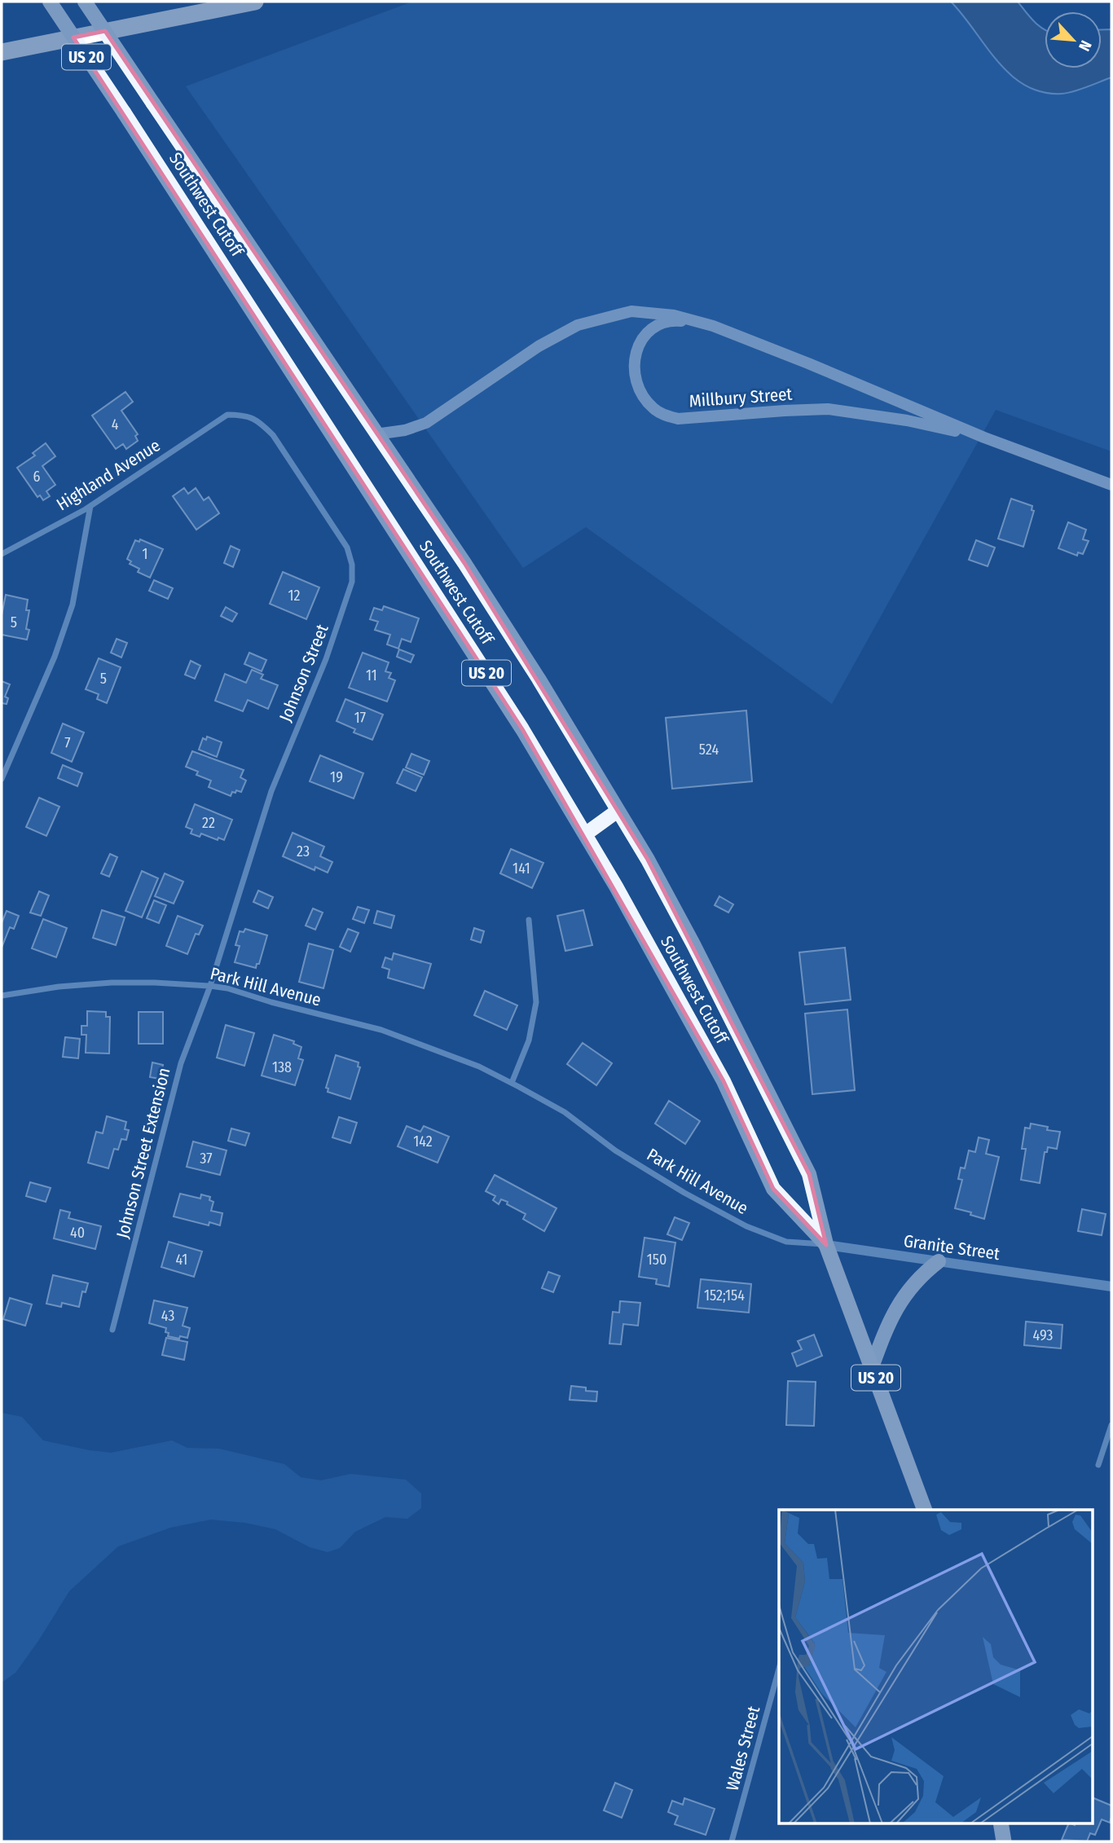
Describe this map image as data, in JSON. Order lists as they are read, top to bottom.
{
  "streets": {
    "highway": ["US 20", "Southwest Cutoff"],
    "main road": ["Millbury Street"],
    "street": [
      "Highland Avenue",
      "Johnson Street",
      "Park Hill Avenue",
      "Johnson Street Extension",
      "Granite Street",
      "Wales Street"
    ]
  },
  "crossings": [
    ["Southwest Cutoff", "Millbury Street"],
    ["Southwest Cutoff", "Granite Street"],
    ["Highland Avenue", "Johnson Street"],
    ["Johnson Street", "Park Hill Avenue"],
    ["Johnson Street", "Johnson Street Extension"],
    ["Park Hill Avenue", "Johnson Street Extension"],
    ["Park Hill Avenue", "Granite Street"]
  ],
  "house_numbers": [
    "4",
    "6",
    "1",
    "12",
    "5",
    "11",
    "5",
    "17",
    "7",
    "524",
    "19",
    "22",
    "23",
    "141",
    "138",
    "142",
    "37",
    "40",
    "41",
    "150",
    "152;154",
    "43",
    "493"
  ],
  "north": "bottom right"
}
